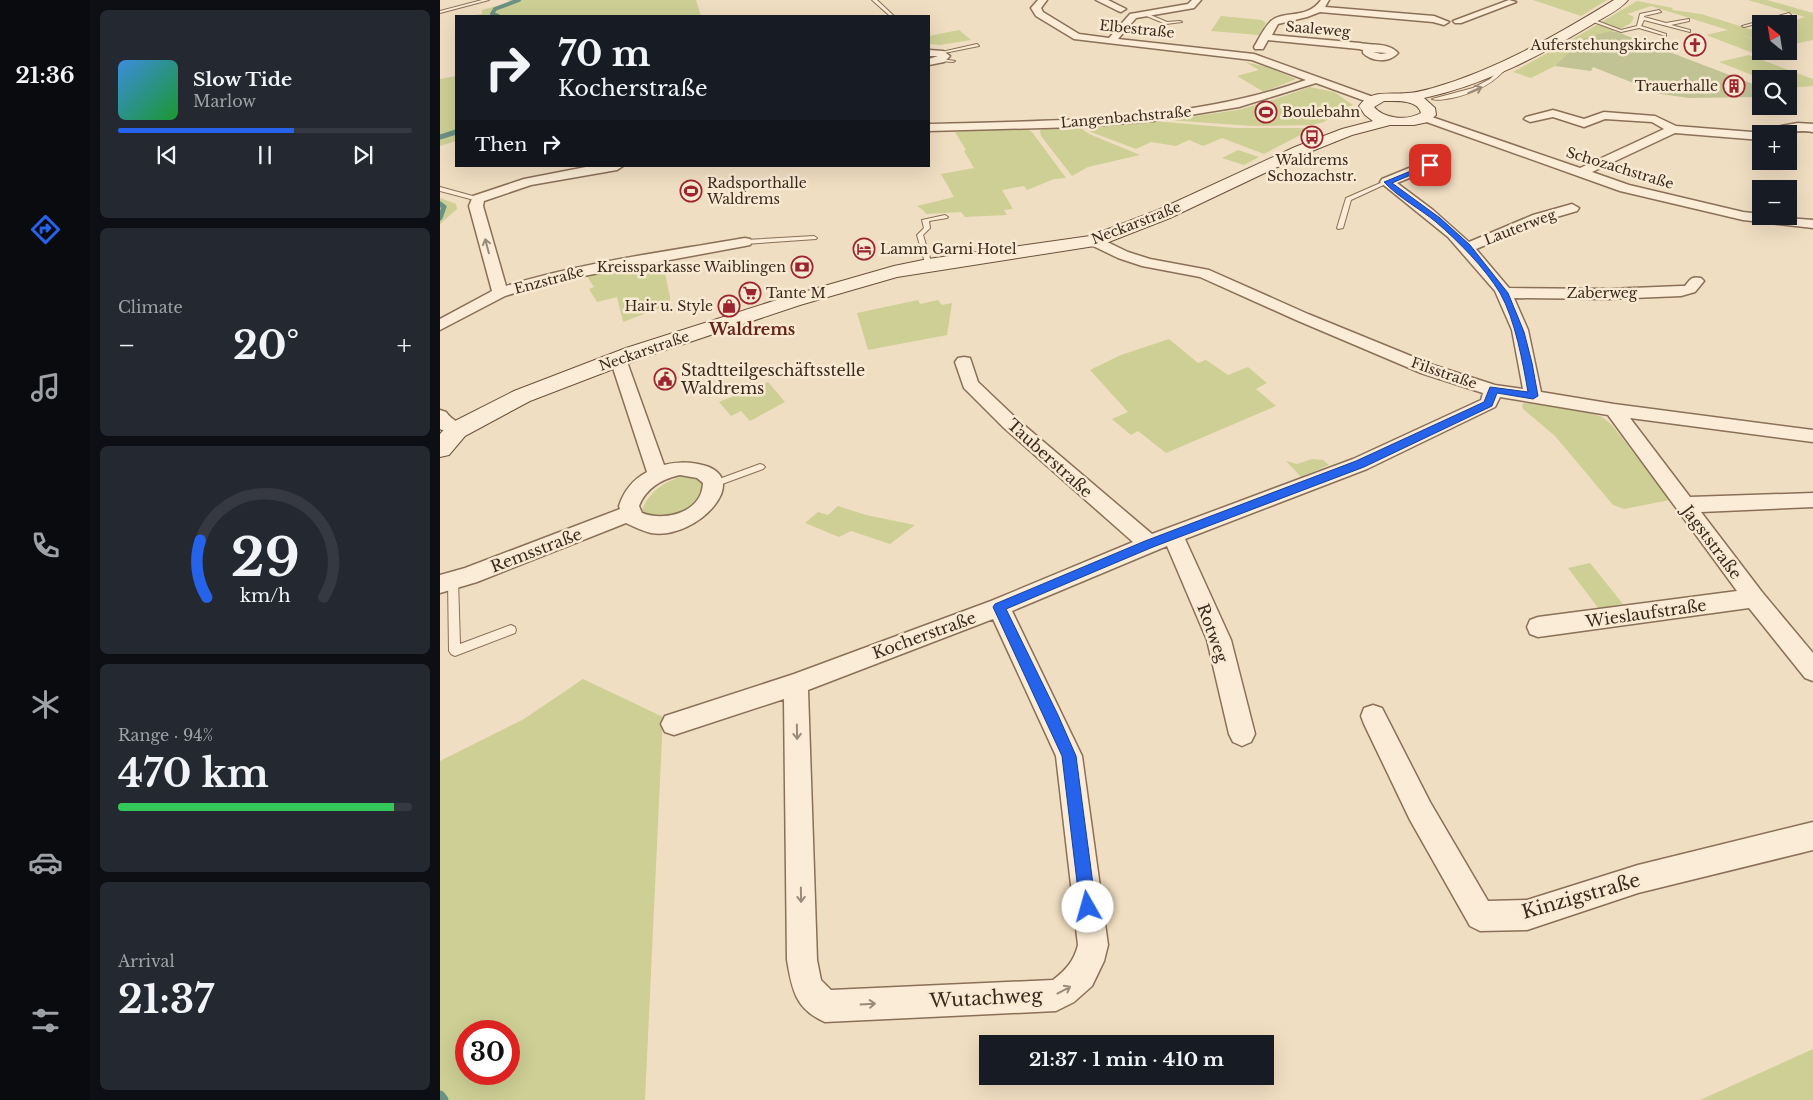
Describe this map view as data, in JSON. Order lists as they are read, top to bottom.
{
  "streets": {
    "street": [
      "Elbestraße",
      "Saaleweg",
      "Langenbachstraße",
      "Schozachstraße",
      "Neckarstraße",
      "Lauterweg",
      "Enzstraße",
      "Zaberweg",
      "Filsstraße",
      "Tauberstraße",
      "Jagststraße",
      "Remsstraße",
      "Wieslaufstraße",
      "Rotweg",
      "Kocherstraße",
      "Kinzigstraße",
      "Wutachweg"
    ]
  },
  "crossings": [
    ["Elbestraße", "Langenbachstraße"],
    ["Elbestraße", "Neckarstraße"],
    ["Neckarstraße", "Filsstraße"],
    ["Filsstraße", "Jagststraße"],
    ["Filsstraße", "Kocherstraße"],
    ["Tauberstraße", "Kocherstraße"],
    ["Jagststraße", "Wieslaufstraße"],
    ["Rotweg", "Kocherstraße"],
    ["Kocherstraße", "Wutachweg"]
  ],
  "districts": ["Waldrems"],
  "places": {
    "church": ["Auferstehungskirche"],
    "building": ["Trauerhalle"],
    "sports": ["Boulebahn", "Radsporthalle Waldrems"],
    "bus stop": ["Waldrems Schozachstr."],
    "hotel": ["Lamm Garni Hotel"],
    "bank": ["Kreissparkasse Waiblingen"],
    "supermarket": ["Tante M"],
    "shop": ["Hair u. Style"],
    "public building": ["Stadtteilgeschäftsstelle Waldrems"]
  },
  "north": "top left",
  "page": {
    "tabs": "21:36",
    "map_buttons": ["+", "−"],
    "turn": ["70 m", "Kocherstraße"],
    "song": ["Slow Tide", "Marlow"],
    "then": "Then",
    "tile": [
      "Climate",
      ["Range · 94%", "470 km"],
      ["Arrival", "21:37"]
    ],
    "heat": ["−", "20°", "+"],
    "limit": "30",
    "trip": "21:37 · 1 min · 410 m",
    "gauge": ["29", "km/h"]
  }
}
